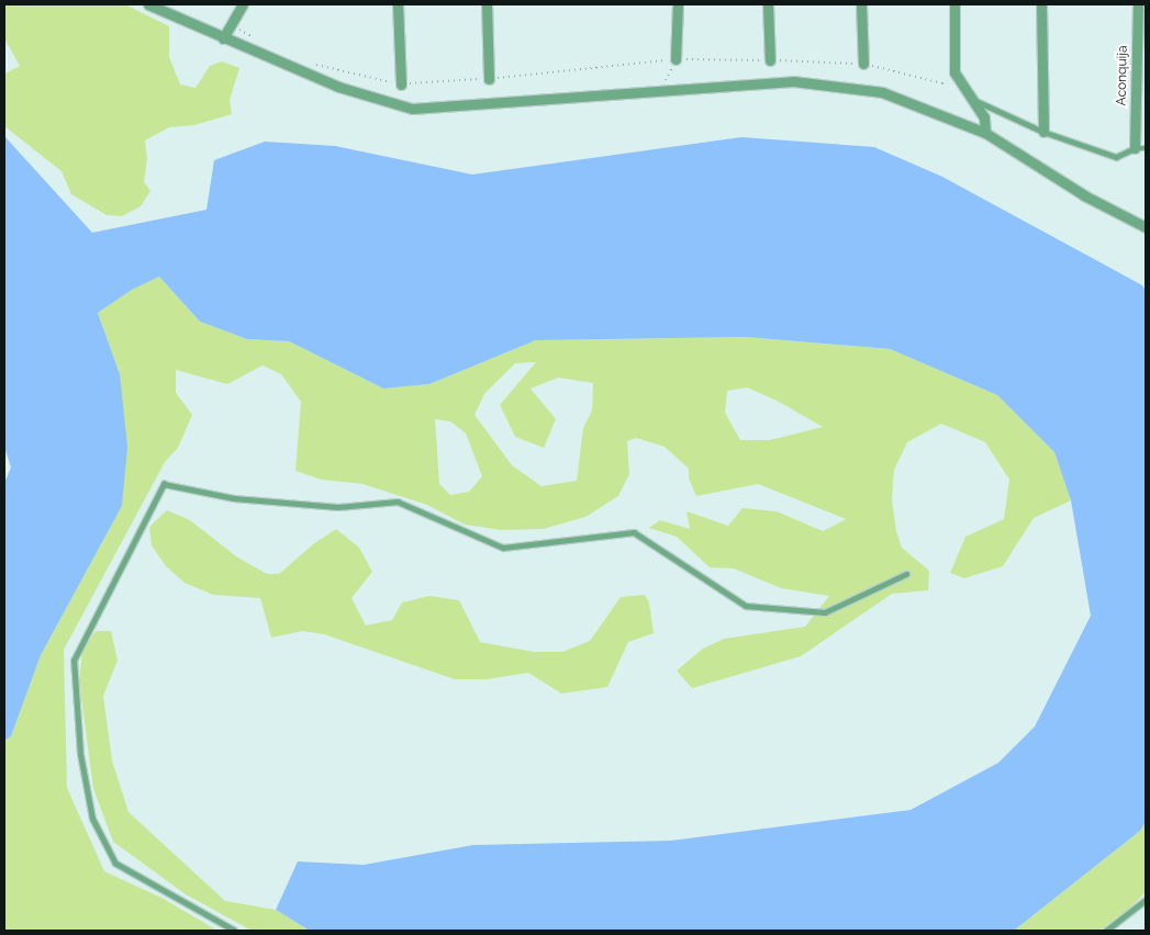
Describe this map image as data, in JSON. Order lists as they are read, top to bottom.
{
  "streets": {
    "street": ["Aconquija"]
  }
}
